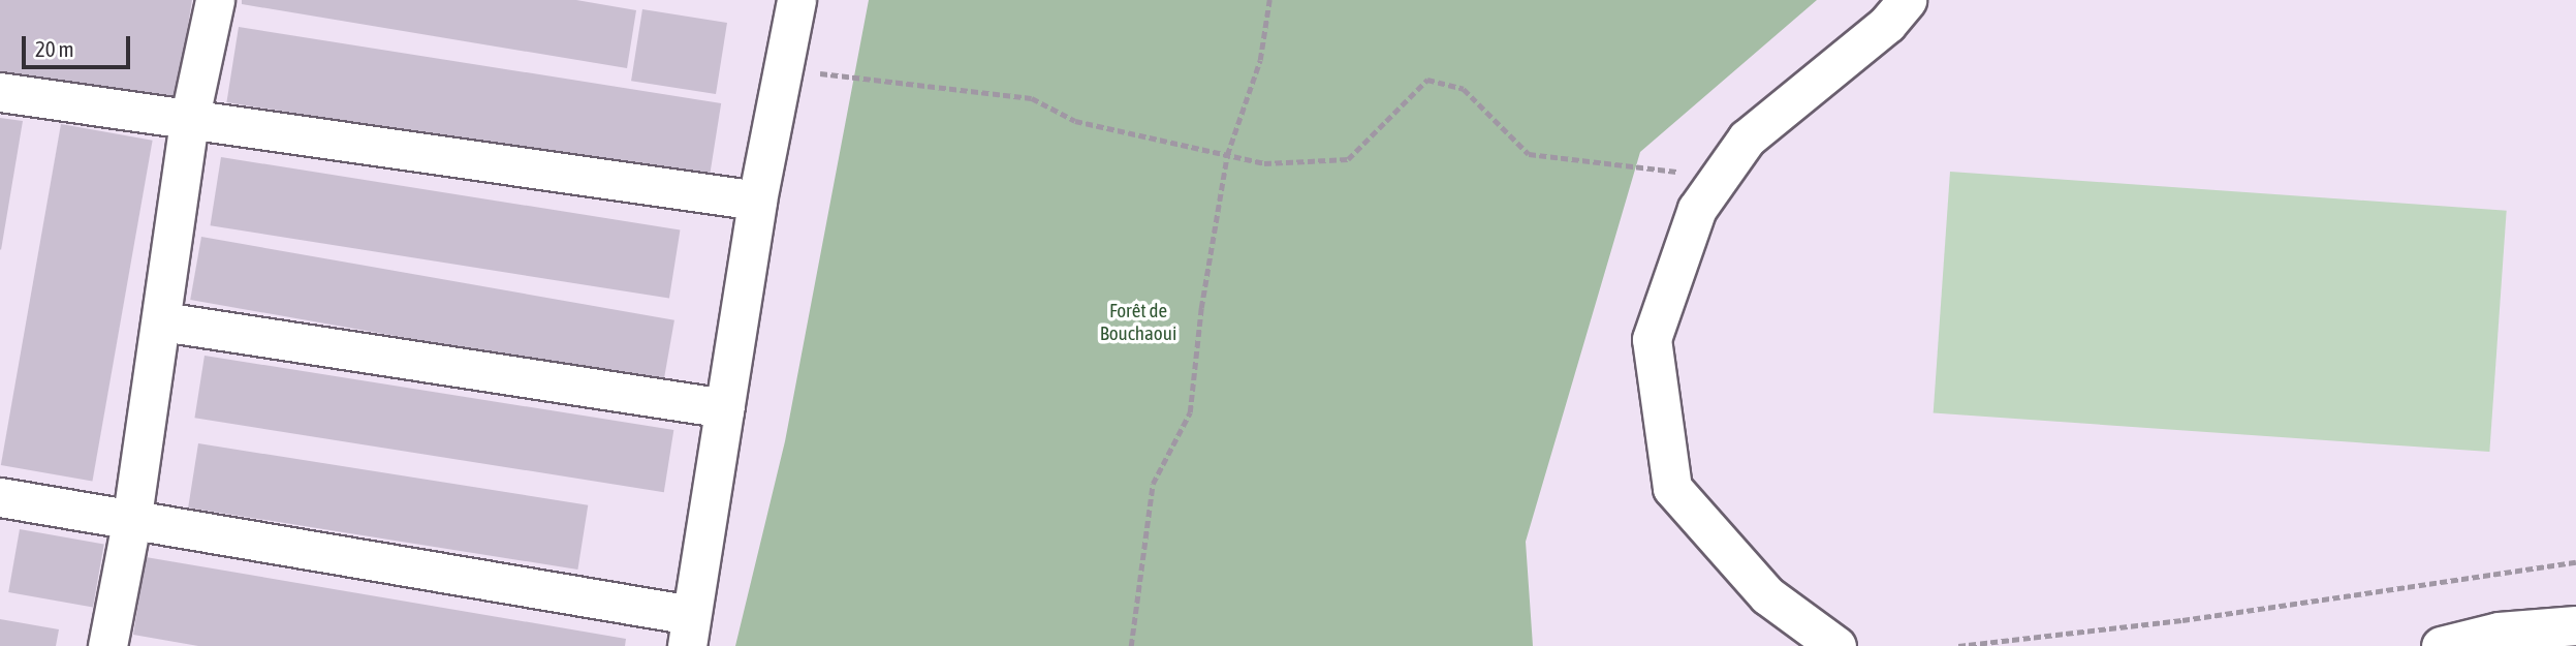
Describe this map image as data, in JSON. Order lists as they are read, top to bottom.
{
  "parks": ["Forêt de Bouchaoui"],
  "scale_bar": "20 m"
}
